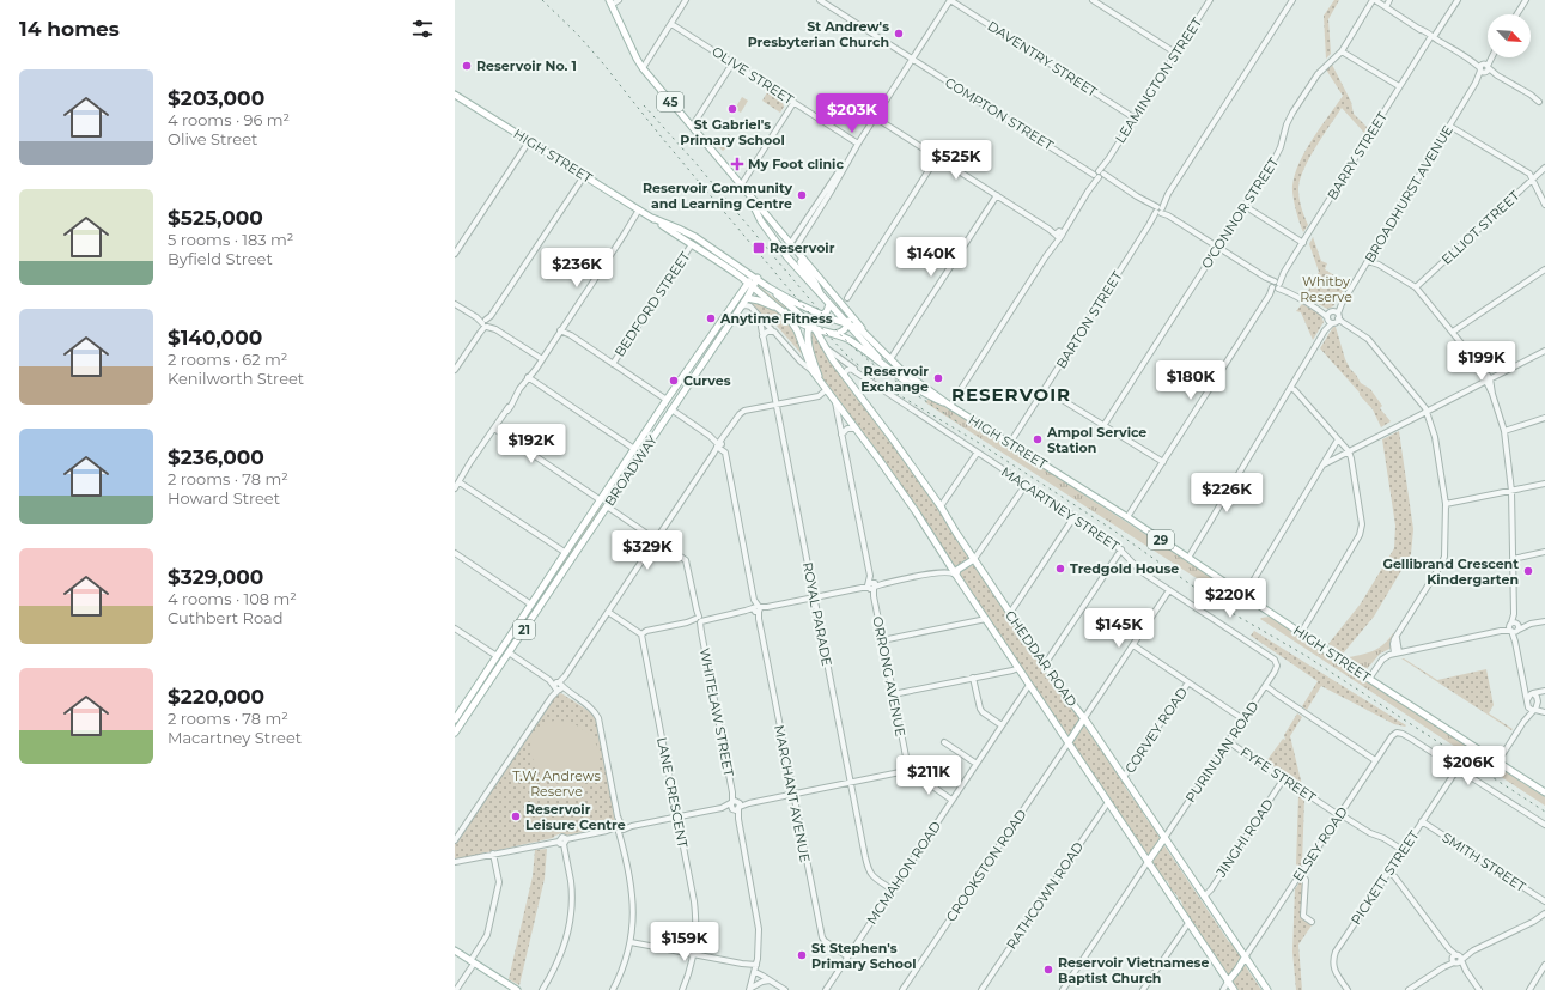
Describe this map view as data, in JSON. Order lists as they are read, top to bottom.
{
  "streets": {
    "main road": [
      "45",
      "HIGH STREET",
      "BROADWAY",
      "29",
      "21",
      "CHEDDAR ROAD"
    ],
    "street": [
      "DAVENTRY STREET",
      "OLIVE STREET",
      "LEAMINGTON STREET",
      "COMPTON STREET",
      "BARRY STREET",
      "BROADHURST AVENUE",
      "O'CONNOR STREET",
      "ELLIOT STREET",
      "BEDFORD STREET",
      "BARTON STREET",
      "MACARTNEY STREET",
      "ROYAL PARADE",
      "ORRONG AVENUE",
      "WHITELAW STREET",
      "CORVEY ROAD",
      "PURINUAN ROAD",
      "FYFE STREET",
      "LANE CRESCENT",
      "MARCHANT AVENUE",
      "JINGHI ROAD",
      "ELSEY ROAD",
      "SMITH STREET",
      "CROOKSTON ROAD",
      "MCMAHON ROAD",
      "PICKETT STREET",
      "RATHCOWN ROAD"
    ]
  },
  "crossings": [
    ["DAVENTRY STREET", "LEAMINGTON STREET"],
    ["LEAMINGTON STREET", "COMPTON STREET"],
    ["LEAMINGTON STREET", "HIGH STREET"],
    ["45", "HIGH STREET"],
    ["COMPTON STREET", "BARTON STREET"],
    ["HIGH STREET", "BARRY STREET"],
    ["HIGH STREET", "BROADHURST AVENUE"],
    ["HIGH STREET", "BEDFORD STREET"],
    ["HIGH STREET", "BARTON STREET"],
    ["HIGH STREET", "BROADWAY"],
    ["HIGH STREET", "CHEDDAR ROAD"],
    ["BROADWAY", "CHEDDAR ROAD"],
    ["BROADWAY", "WHITELAW STREET"],
    ["MACARTNEY STREET", "CHEDDAR ROAD"],
    ["MACARTNEY STREET", "PURINUAN ROAD"],
    ["ROYAL PARADE", "MCMAHON ROAD"],
    ["CHEDDAR ROAD", "ORRONG AVENUE"],
    ["CHEDDAR ROAD", "CORVEY ROAD"],
    ["CHEDDAR ROAD", "PURINUAN ROAD"],
    ["CHEDDAR ROAD", "JINGHI ROAD"],
    ["CHEDDAR ROAD", "ELSEY ROAD"],
    ["CHEDDAR ROAD", "CROOKSTON ROAD"],
    ["CHEDDAR ROAD", "MCMAHON ROAD"],
    ["CHEDDAR ROAD", "RATHCOWN ROAD"],
    ["PURINUAN ROAD", "FYFE STREET"],
    ["FYFE STREET", "JINGHI ROAD"],
    ["FYFE STREET", "ELSEY ROAD"],
    ["FYFE STREET", "PICKETT STREET"],
    ["MARCHANT AVENUE", "MCMAHON ROAD"],
    ["ELSEY ROAD", "PICKETT STREET"],
    ["SMITH STREET", "PICKETT STREET"]
  ],
  "districts": ["RESERVOIR"],
  "parks": ["Whitby Reserve", "T.W. Andrews Reserve"],
  "places": {
    "other": [
      "St Andrew's Presbyterian Church",
      "Reservoir No. 1",
      "St Gabriel's Primary School",
      "Reservoir Community and Learning Centre",
      "Anytime Fitness",
      "Reservoir Exchange",
      "Curves",
      "Ampol Service Station",
      "Tredgold House",
      "Gellibrand Crescent Kindergarten",
      "Reservoir Leisure Centre",
      "St Stephen's Primary School",
      "Reservoir Vietnamese Baptist Church"
    ],
    "health": ["My Foot clinic"],
    "transit": ["Reservoir"]
  },
  "north": "bottom right",
  "page": {
    "heading": "14 homes",
    "list": [
      {
        "name": "$203,000",
        "note": "4 rooms · 96 m² · Olive Street"
      },
      {
        "name": "$525,000",
        "note": "5 rooms · 183 m² · Byfield Street"
      },
      {
        "name": "$140,000",
        "note": "2 rooms · 62 m² · Kenilworth Street"
      },
      {
        "name": "$236,000",
        "note": "2 rooms · 78 m² · Howard Street"
      },
      {
        "name": "$329,000",
        "note": "4 rooms · 108 m² · Cuthbert Road"
      },
      {
        "name": "$220,000",
        "note": "2 rooms · 78 m² · Macartney Street"
      }
    ],
    "price": [
      "$203K",
      "$525K",
      "$140K",
      "$236K",
      "$199K",
      "$180K",
      "$192K",
      "$226K",
      "$329K",
      "$220K",
      "$145K",
      "$206K",
      "$211K",
      "$159K"
    ]
  }
}
